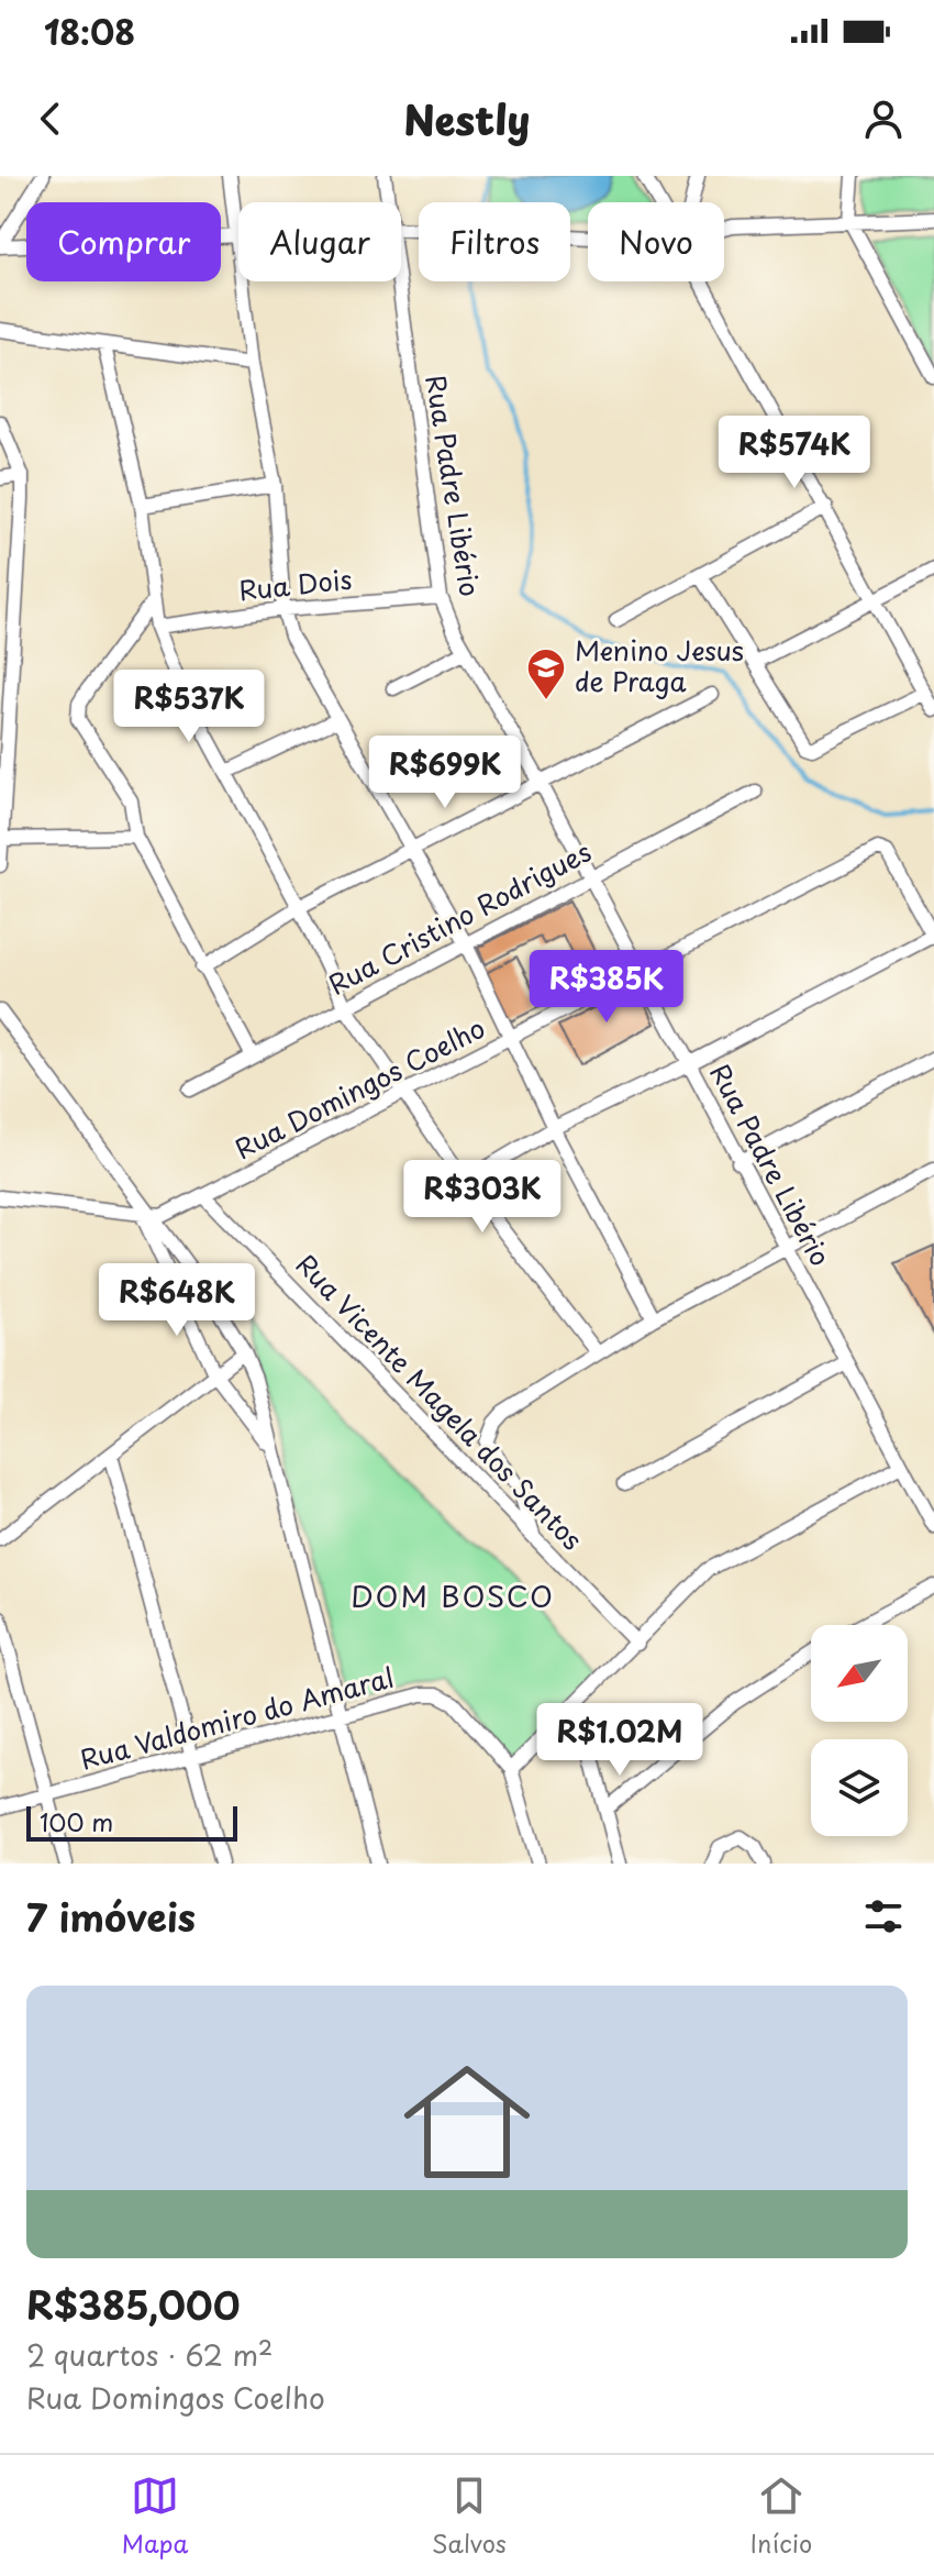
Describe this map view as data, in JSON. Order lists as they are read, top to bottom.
{
  "streets": {
    "street": [
      "Rua Padre Libério",
      "Rua Dois",
      "Rua Cristino Rodrigues",
      "Rua Domingos Coelho",
      "Rua Vicente Magela dos Santos",
      "Rua Valdomiro do Amaral"
    ]
  },
  "crossings": [
    ["Rua Padre Libério", "Rua Dois"],
    ["Rua Padre Libério", "Rua Cristino Rodrigues"],
    ["Rua Padre Libério", "Rua Domingos Coelho"],
    ["Rua Domingos Coelho", "Rua Vicente Magela dos Santos"]
  ],
  "districts": ["DOM BOSCO"],
  "places": {
    "school or university": ["Menino Jesus de Praga"]
  },
  "scale_bar": "100 m",
  "north": "bottom left",
  "page": {
    "status": "18:08",
    "header": "Nestly",
    "chip": [
      "Comprar",
      "Alugar",
      "Filtros",
      "Novo"
    ],
    "price": [
      "R$574K",
      "R$537K",
      "R$699K",
      "R$385K",
      "R$303K",
      "R$648K",
      "R$1.02M"
    ],
    "scale": "100 m",
    "heading": "7 imóveis",
    "list": [
      {
        "name": "R$385,000",
        "note": "2 quartos · 62 m² · Rua Domingos Coelho"
      }
    ],
    "tabs": ["Mapa", "Salvos", "Início"]
  }
}
